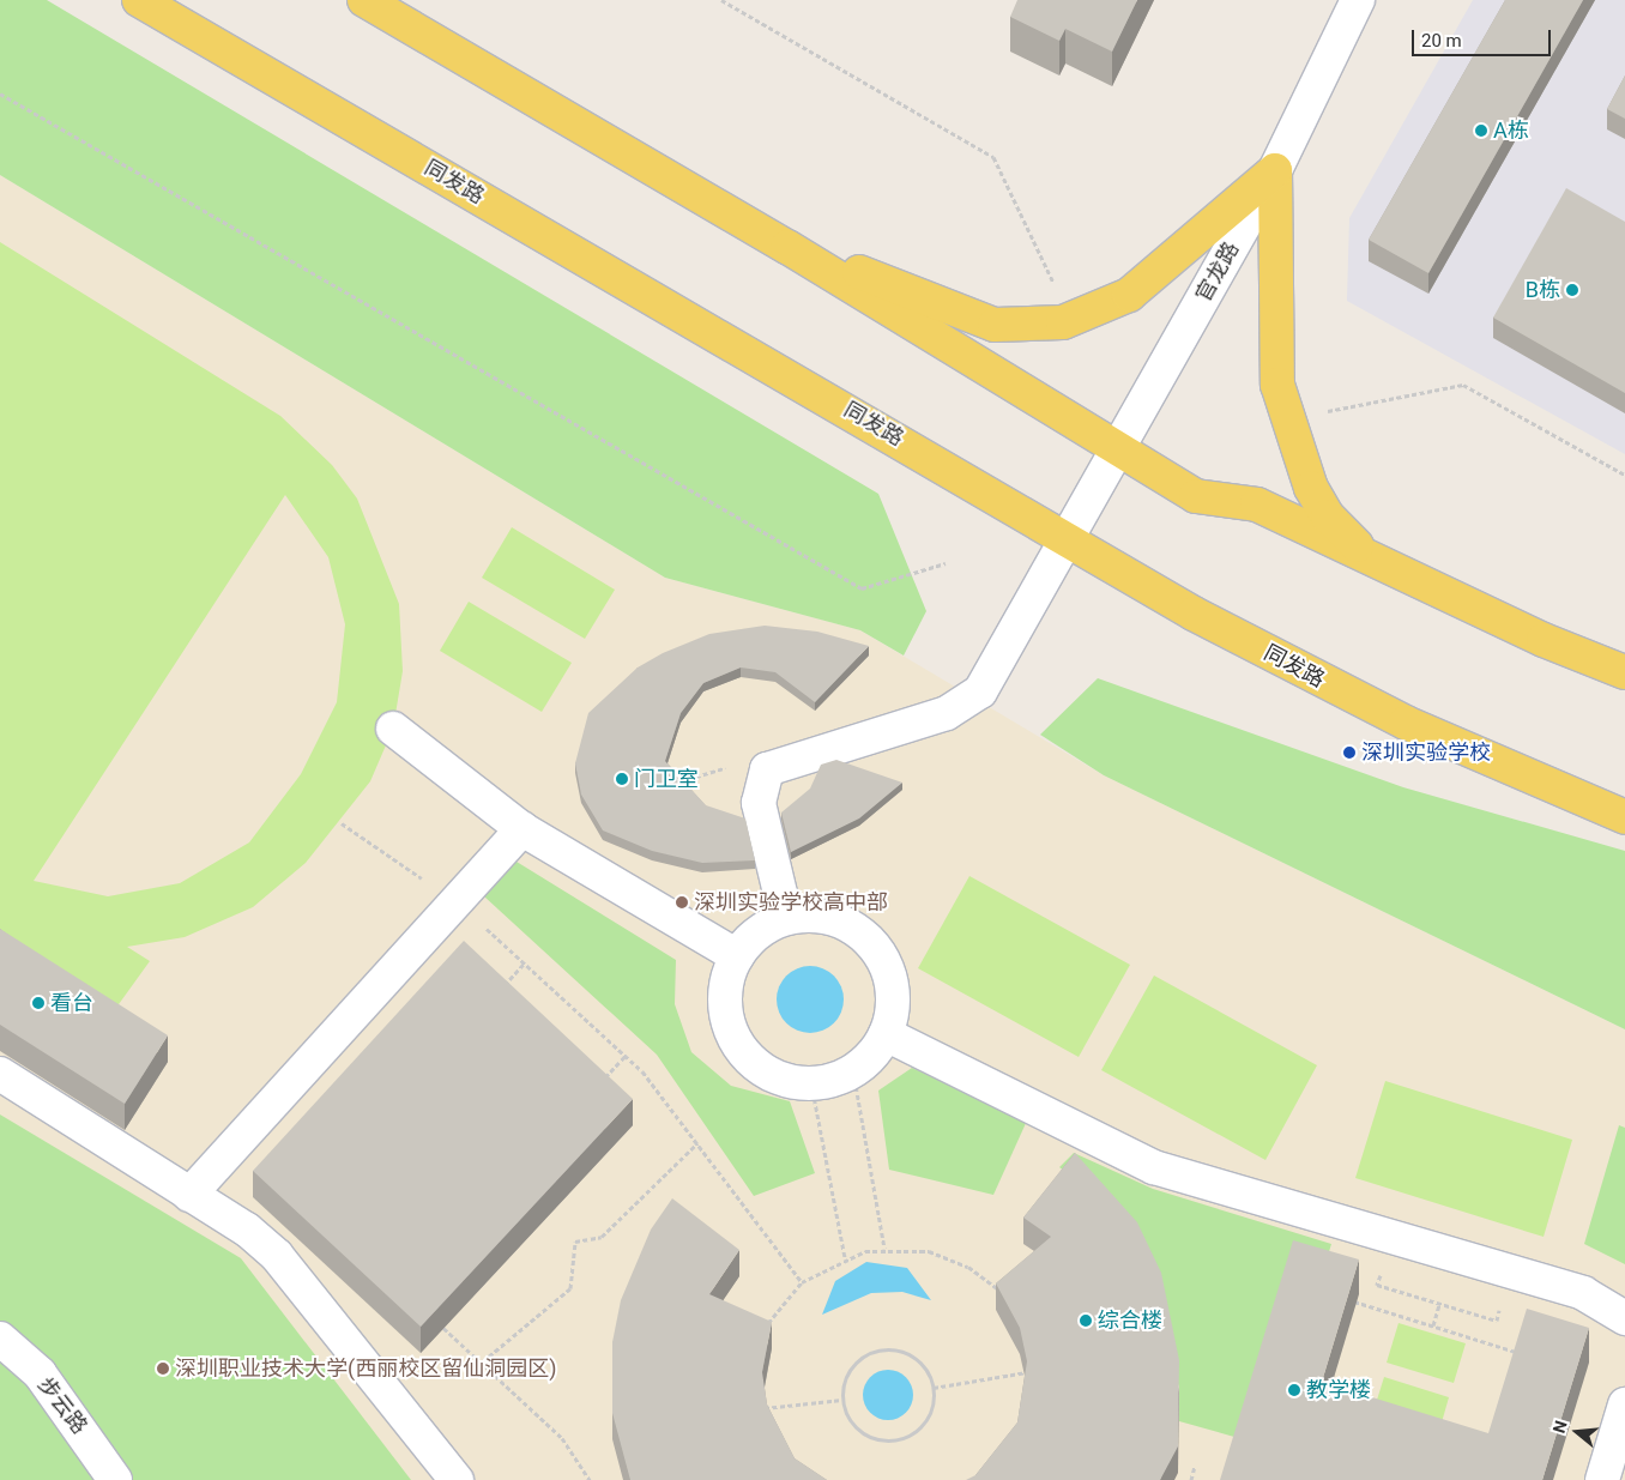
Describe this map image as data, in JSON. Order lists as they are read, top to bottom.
{
  "streets": {
    "main road": ["同发路"],
    "street": ["官龙路", "步云路"]
  },
  "crossings": [
    ["同发路", "官龙路"]
  ],
  "places": [
    "A栋",
    "B栋",
    "深圳实验学校",
    "门卫室",
    "深圳实验学校高中部",
    "看台",
    "综合楼",
    "深圳职业技术大学(西丽校区留仙洞园区)",
    "教学楼"
  ],
  "scale_bar": "20 m",
  "north": "left"
}
